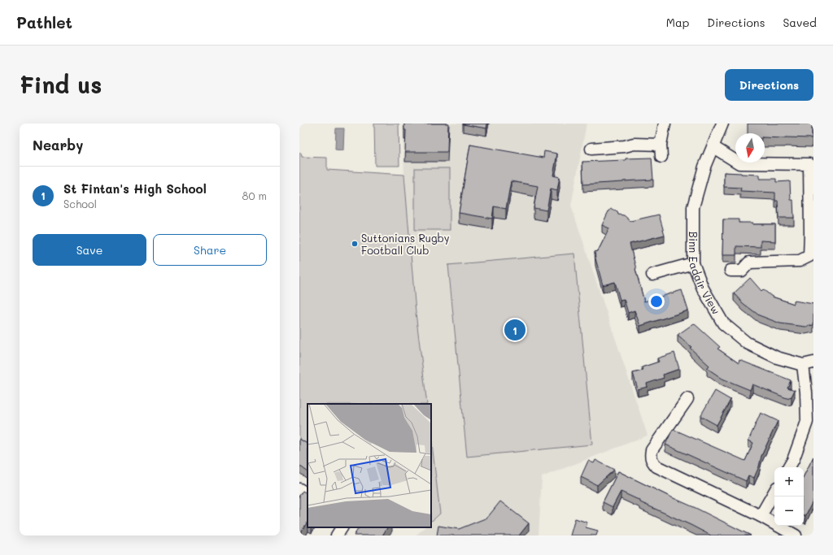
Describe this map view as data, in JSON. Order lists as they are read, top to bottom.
{
  "streets": {
    "street": ["Binn Eadair View"]
  },
  "places": ["Suttonians Rugby Football Club"],
  "north": "bottom",
  "page": {
    "header": "Pathlet",
    "nav": ["Map", "Directions", "Saved"],
    "buttons": [
      "Directions",
      ["Save", "Share"]
    ],
    "title": "Find us",
    "heading": "Nearby",
    "list": [
      {
        "mark": "1",
        "name": "St Fintan's High School",
        "note": "School",
        "value": "80 m"
      }
    ],
    "pins": "1",
    "map_buttons": ["+", "−"]
  }
}
